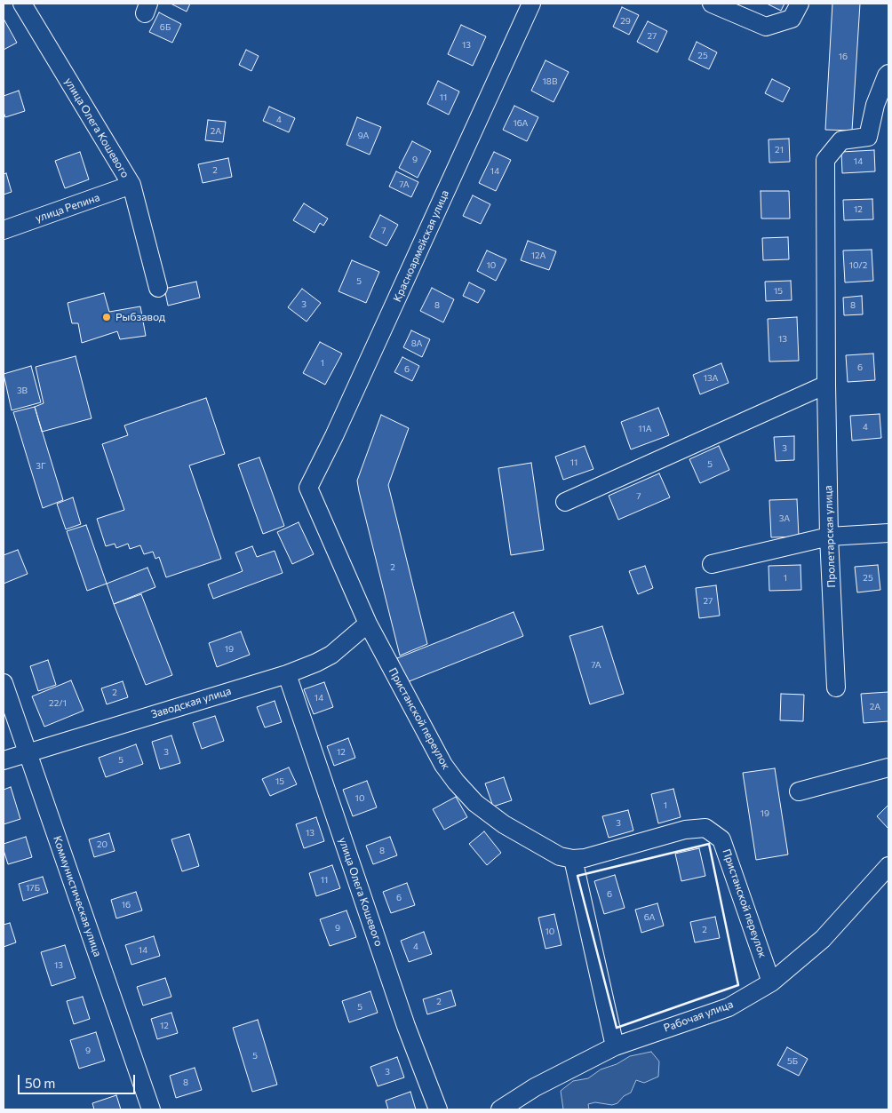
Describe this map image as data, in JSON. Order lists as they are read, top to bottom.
{
  "streets": {
    "street": [
      "улица Олега Кошевого",
      "улица Репина",
      "Красноармейская улица",
      "Пролетарская улица",
      "Заводская улица",
      "Пристанской переулок",
      "Коммунистическая улица",
      "Рабочая улица"
    ]
  },
  "crossings": [
    ["улица Олега Кошевого", "улица Репина"],
    ["улица Олега Кошевого", "Заводская улица"],
    ["Красноармейская улица", "Пристанской переулок"],
    ["Заводская улица", "Пристанской переулок"],
    ["Заводская улица", "Коммунистическая улица"],
    ["Пристанской переулок", "Рабочая улица"]
  ],
  "places": ["Рыбзавод"],
  "house_numbers": [
    "29",
    "6Б",
    "27",
    "13",
    "25",
    "16",
    "18В",
    "11",
    "4",
    "16А",
    "2А",
    "9А",
    "21",
    "9",
    "14",
    "2",
    "14",
    "7А",
    "12",
    "7",
    "12А",
    "10",
    "10/2",
    "5",
    "15",
    "3",
    "8",
    "8",
    "13",
    "8А",
    "1",
    "6",
    "6",
    "13А",
    "3В",
    "4",
    "11А",
    "3",
    "11",
    "5",
    "3Г",
    "7",
    "3А",
    "2",
    "1",
    "25",
    "27",
    "19",
    "7А",
    "2",
    "14",
    "22/1",
    "2А",
    "3",
    "12",
    "5",
    "15",
    "10",
    "1",
    "19",
    "3",
    "13",
    "20",
    "8",
    "11",
    "17Б",
    "6",
    "6",
    "16",
    "6А",
    "9",
    "2",
    "10",
    "4",
    "14",
    "13",
    "2",
    "5",
    "12",
    "9",
    "5",
    "5Б",
    "3",
    "8"
  ],
  "scale_bar": "50 m"
}
